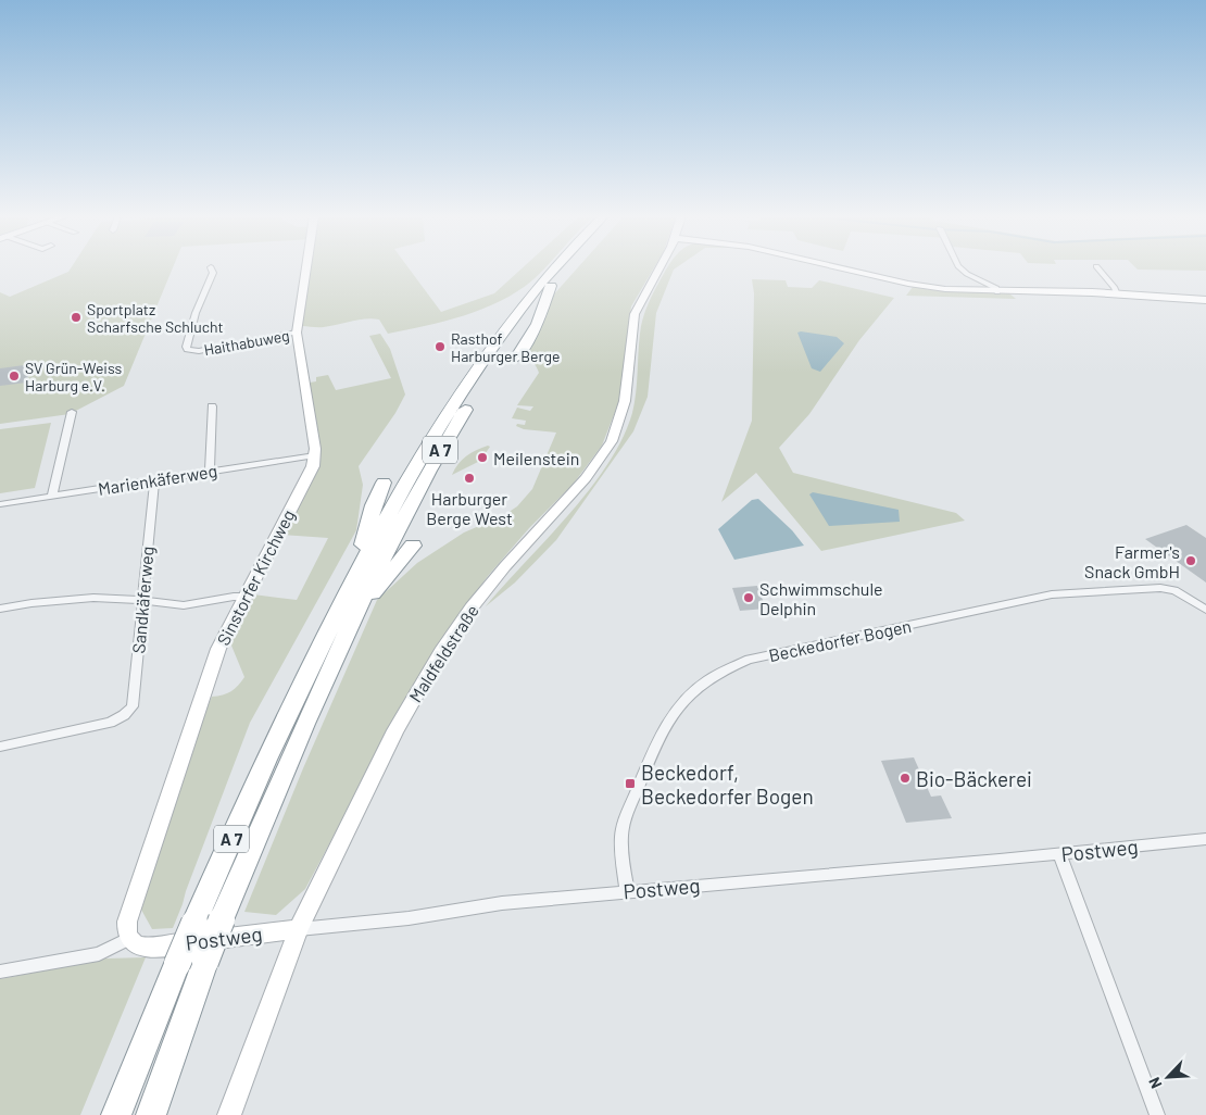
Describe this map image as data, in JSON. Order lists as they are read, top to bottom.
{
  "streets": {
    "highway": ["A 7"],
    "street": [
      "Haithabuweg",
      "Marienkäferweg",
      "Sinstorfer Kirchweg",
      "Sandkäferweg",
      "Beckedorfer Bogen",
      "Maldfeldstraße",
      "Postweg"
    ]
  },
  "crossings": [
    ["Haithabuweg", "Sinstorfer Kirchweg"],
    ["Marienkäferweg", "Sinstorfer Kirchweg"],
    ["Marienkäferweg", "Sandkäferweg"],
    ["Sinstorfer Kirchweg", "Postweg"],
    ["Beckedorfer Bogen", "Postweg"],
    ["Maldfeldstraße", "Postweg"]
  ],
  "places": {
    "other": [
      "Sportplatz Scharfsche Schlucht",
      "Rasthof Harburger Berge",
      "SV Grün-Weiss Harburg e.V.",
      "Meilenstein",
      "Harburger Berge West",
      "Farmer's Snack GmbH",
      "Schwimmschule Delphin",
      "Bio-Bäckerei"
    ],
    "transit": ["Beckedorf, Beckedorfer Bogen"]
  },
  "north": "bottom left"
}
